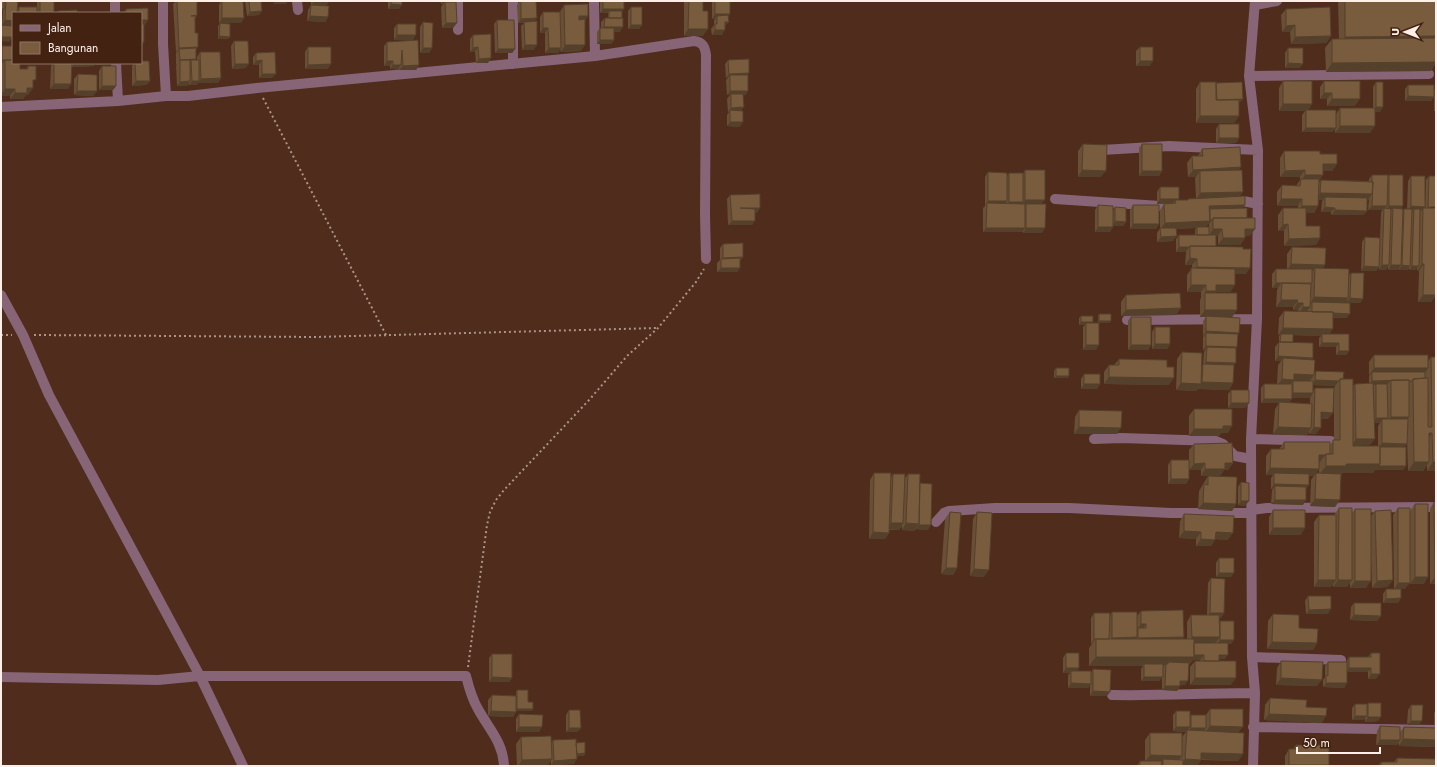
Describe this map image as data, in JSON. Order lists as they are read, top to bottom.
{
  "legend": ["Jalan", "Bangunan"],
  "scale_bar": "50 m",
  "north": "left"
}
